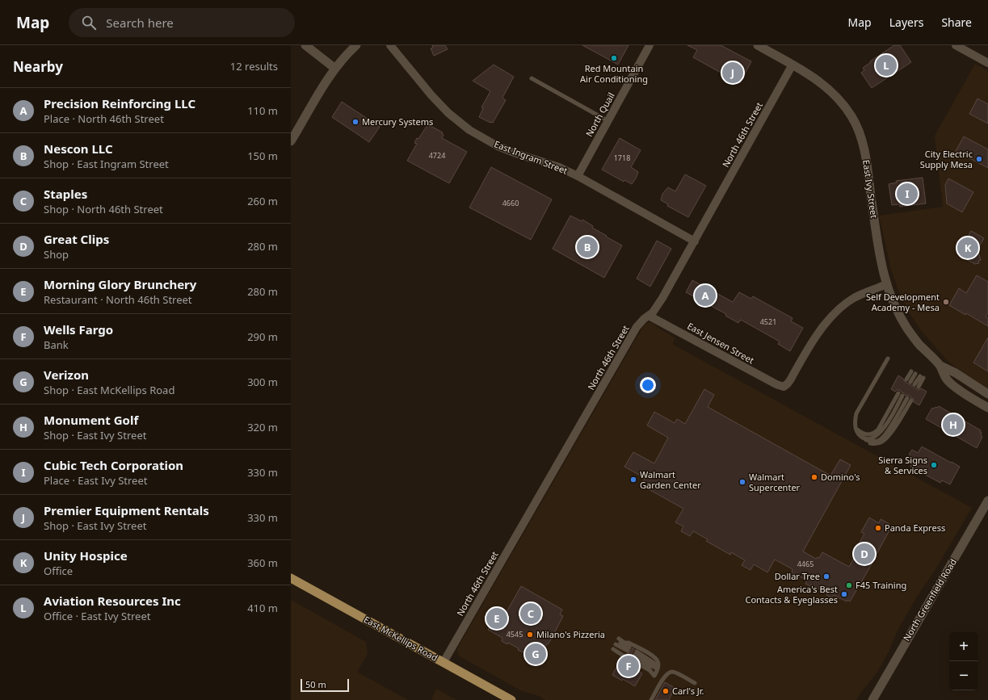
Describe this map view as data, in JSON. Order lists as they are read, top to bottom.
{
  "streets": {
    "main road": ["East McKellips Road"],
    "street": [
      "North Quail",
      "North 46th Street",
      "East Ingram Street",
      "East Ivy Street",
      "East Jensen Street",
      "North Greenfield Road"
    ]
  },
  "crossings": [
    ["North Quail", "East Ingram Street"],
    ["North 46th Street", "East Ingram Street"],
    ["North 46th Street", "East Ivy Street"],
    ["North 46th Street", "East Jensen Street"],
    ["North 46th Street", "East McKellips Road"],
    ["East Ivy Street", "East Jensen Street"]
  ],
  "places": [
    "Red Mountain Air Conditioning",
    "Mercury Systems",
    "City Electric Supply Mesa",
    "Self Development Academy - Mesa",
    "Sierra Signs & Services",
    "Domino's",
    "Walmart Garden Center",
    "Walmart Supercenter",
    "Panda Express",
    "Dollar Tree",
    "F45 Training",
    "America's Best Contacts & Eyeglasses",
    "Milano's Pizzeria",
    "Carl's Jr."
  ],
  "house_numbers": [
    "4724",
    "1718",
    "4660",
    "4521",
    "4465",
    "4545"
  ],
  "scale_bar": "50 m",
  "page": {
    "header": "Map",
    "search": "Search here",
    "nav": ["Map", "Layers", "Share"],
    "heading": ["Nearby", "12 results"],
    "pins": [
      "L",
      "J",
      "I",
      "B",
      "K",
      "A",
      "H",
      "D",
      "C",
      "E",
      "G",
      "F"
    ],
    "list": [
      {
        "mark": "A",
        "name": "Precision Reinforcing LLC",
        "note": "Place · North 46th Street",
        "value": "110 m"
      },
      {
        "mark": "B",
        "name": "Nescon LLC",
        "note": "Shop · East Ingram Street",
        "value": "150 m"
      },
      {
        "mark": "C",
        "name": "Staples",
        "note": "Shop · North 46th Street",
        "value": "260 m"
      },
      {
        "mark": "D",
        "name": "Great Clips",
        "note": "Shop",
        "value": "280 m"
      },
      {
        "mark": "E",
        "name": "Morning Glory Brunchery",
        "note": "Restaurant · North 46th Street",
        "value": "280 m"
      },
      {
        "mark": "F",
        "name": "Wells Fargo",
        "note": "Bank",
        "value": "290 m"
      },
      {
        "mark": "G",
        "name": "Verizon",
        "note": "Shop · East McKellips Road",
        "value": "300 m"
      },
      {
        "mark": "H",
        "name": "Monument Golf",
        "note": "Shop · East Ivy Street",
        "value": "320 m"
      },
      {
        "mark": "I",
        "name": "Cubic Tech Corporation",
        "note": "Place · East Ivy Street",
        "value": "330 m"
      },
      {
        "mark": "J",
        "name": "Premier Equipment Rentals",
        "note": "Shop · East Ivy Street",
        "value": "330 m"
      },
      {
        "mark": "K",
        "name": "Unity Hospice",
        "note": "Office",
        "value": "360 m"
      },
      {
        "mark": "L",
        "name": "Aviation Resources Inc",
        "note": "Office · East Ivy Street",
        "value": "410 m"
      }
    ],
    "map_buttons": ["+", "−"],
    "scale": "50 m"
  }
}
